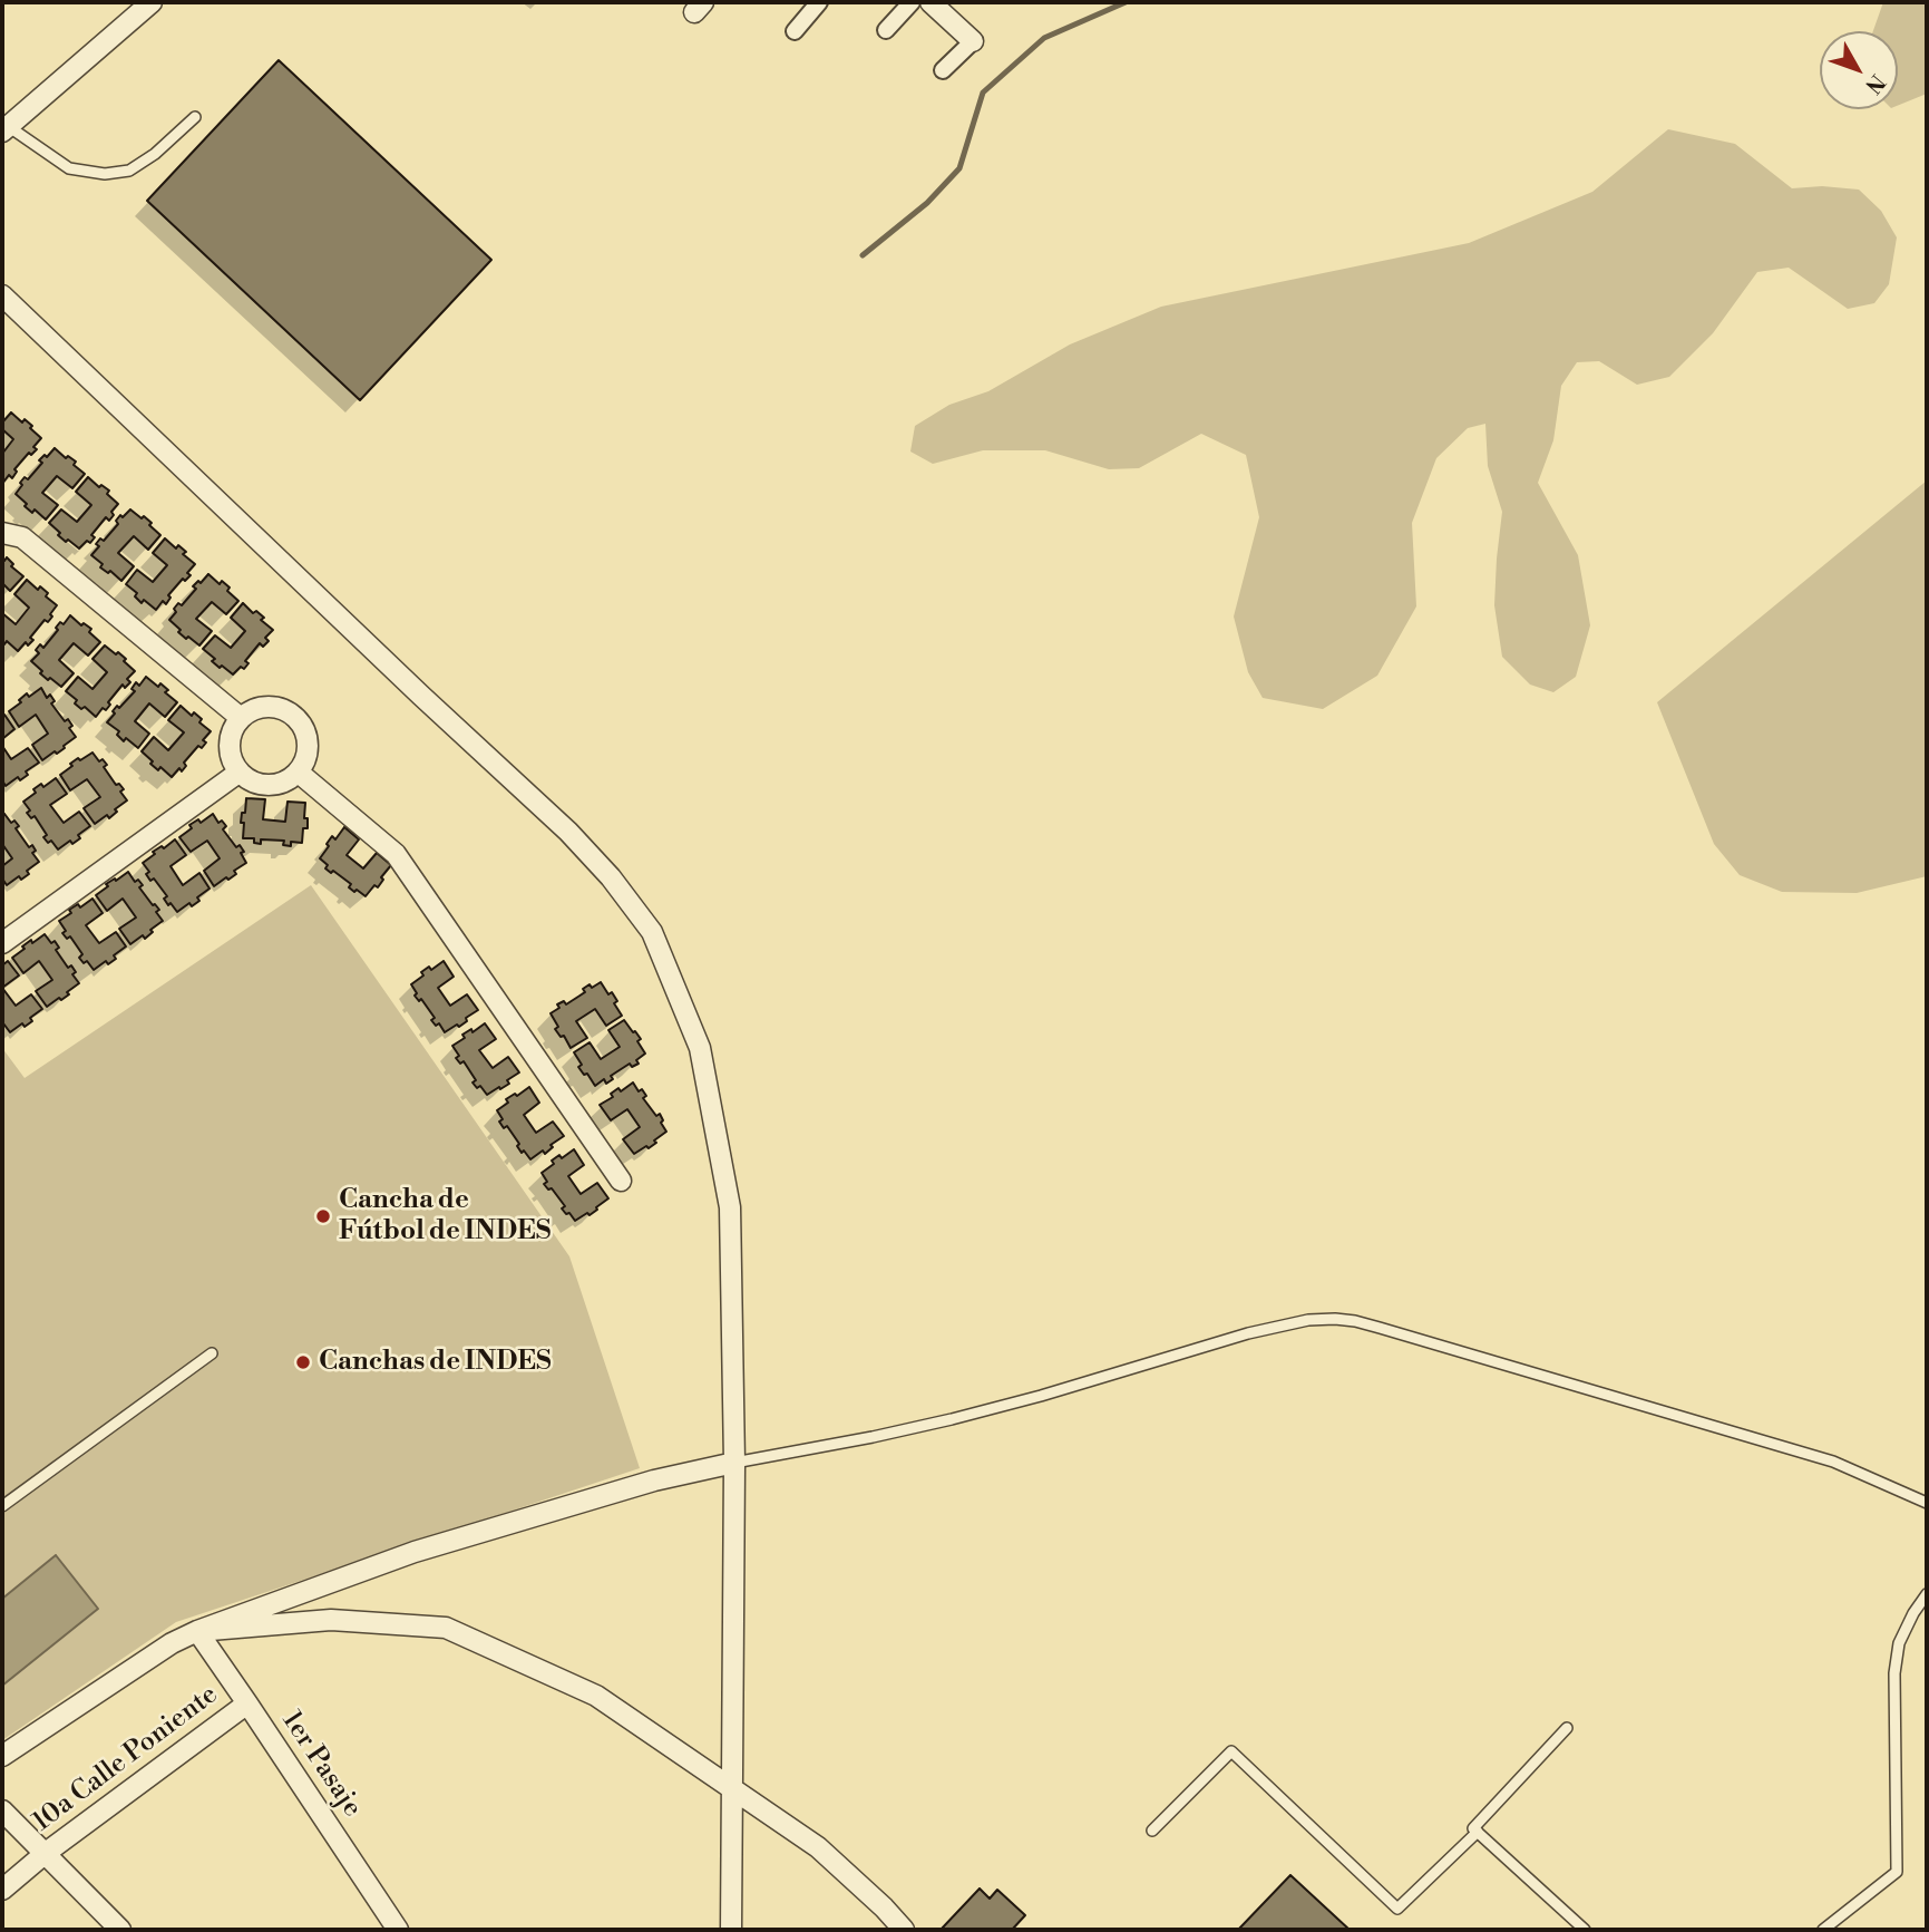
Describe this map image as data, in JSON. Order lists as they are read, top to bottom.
{
  "streets": {
    "street": ["10a Calle Poniente", "1er Pasaje"]
  },
  "crossings": [
    ["10a Calle Poniente", "1er Pasaje"]
  ],
  "places": ["Cancha de Fútbol de INDES", "Canchas de INDES"],
  "north": "bottom right"
}
